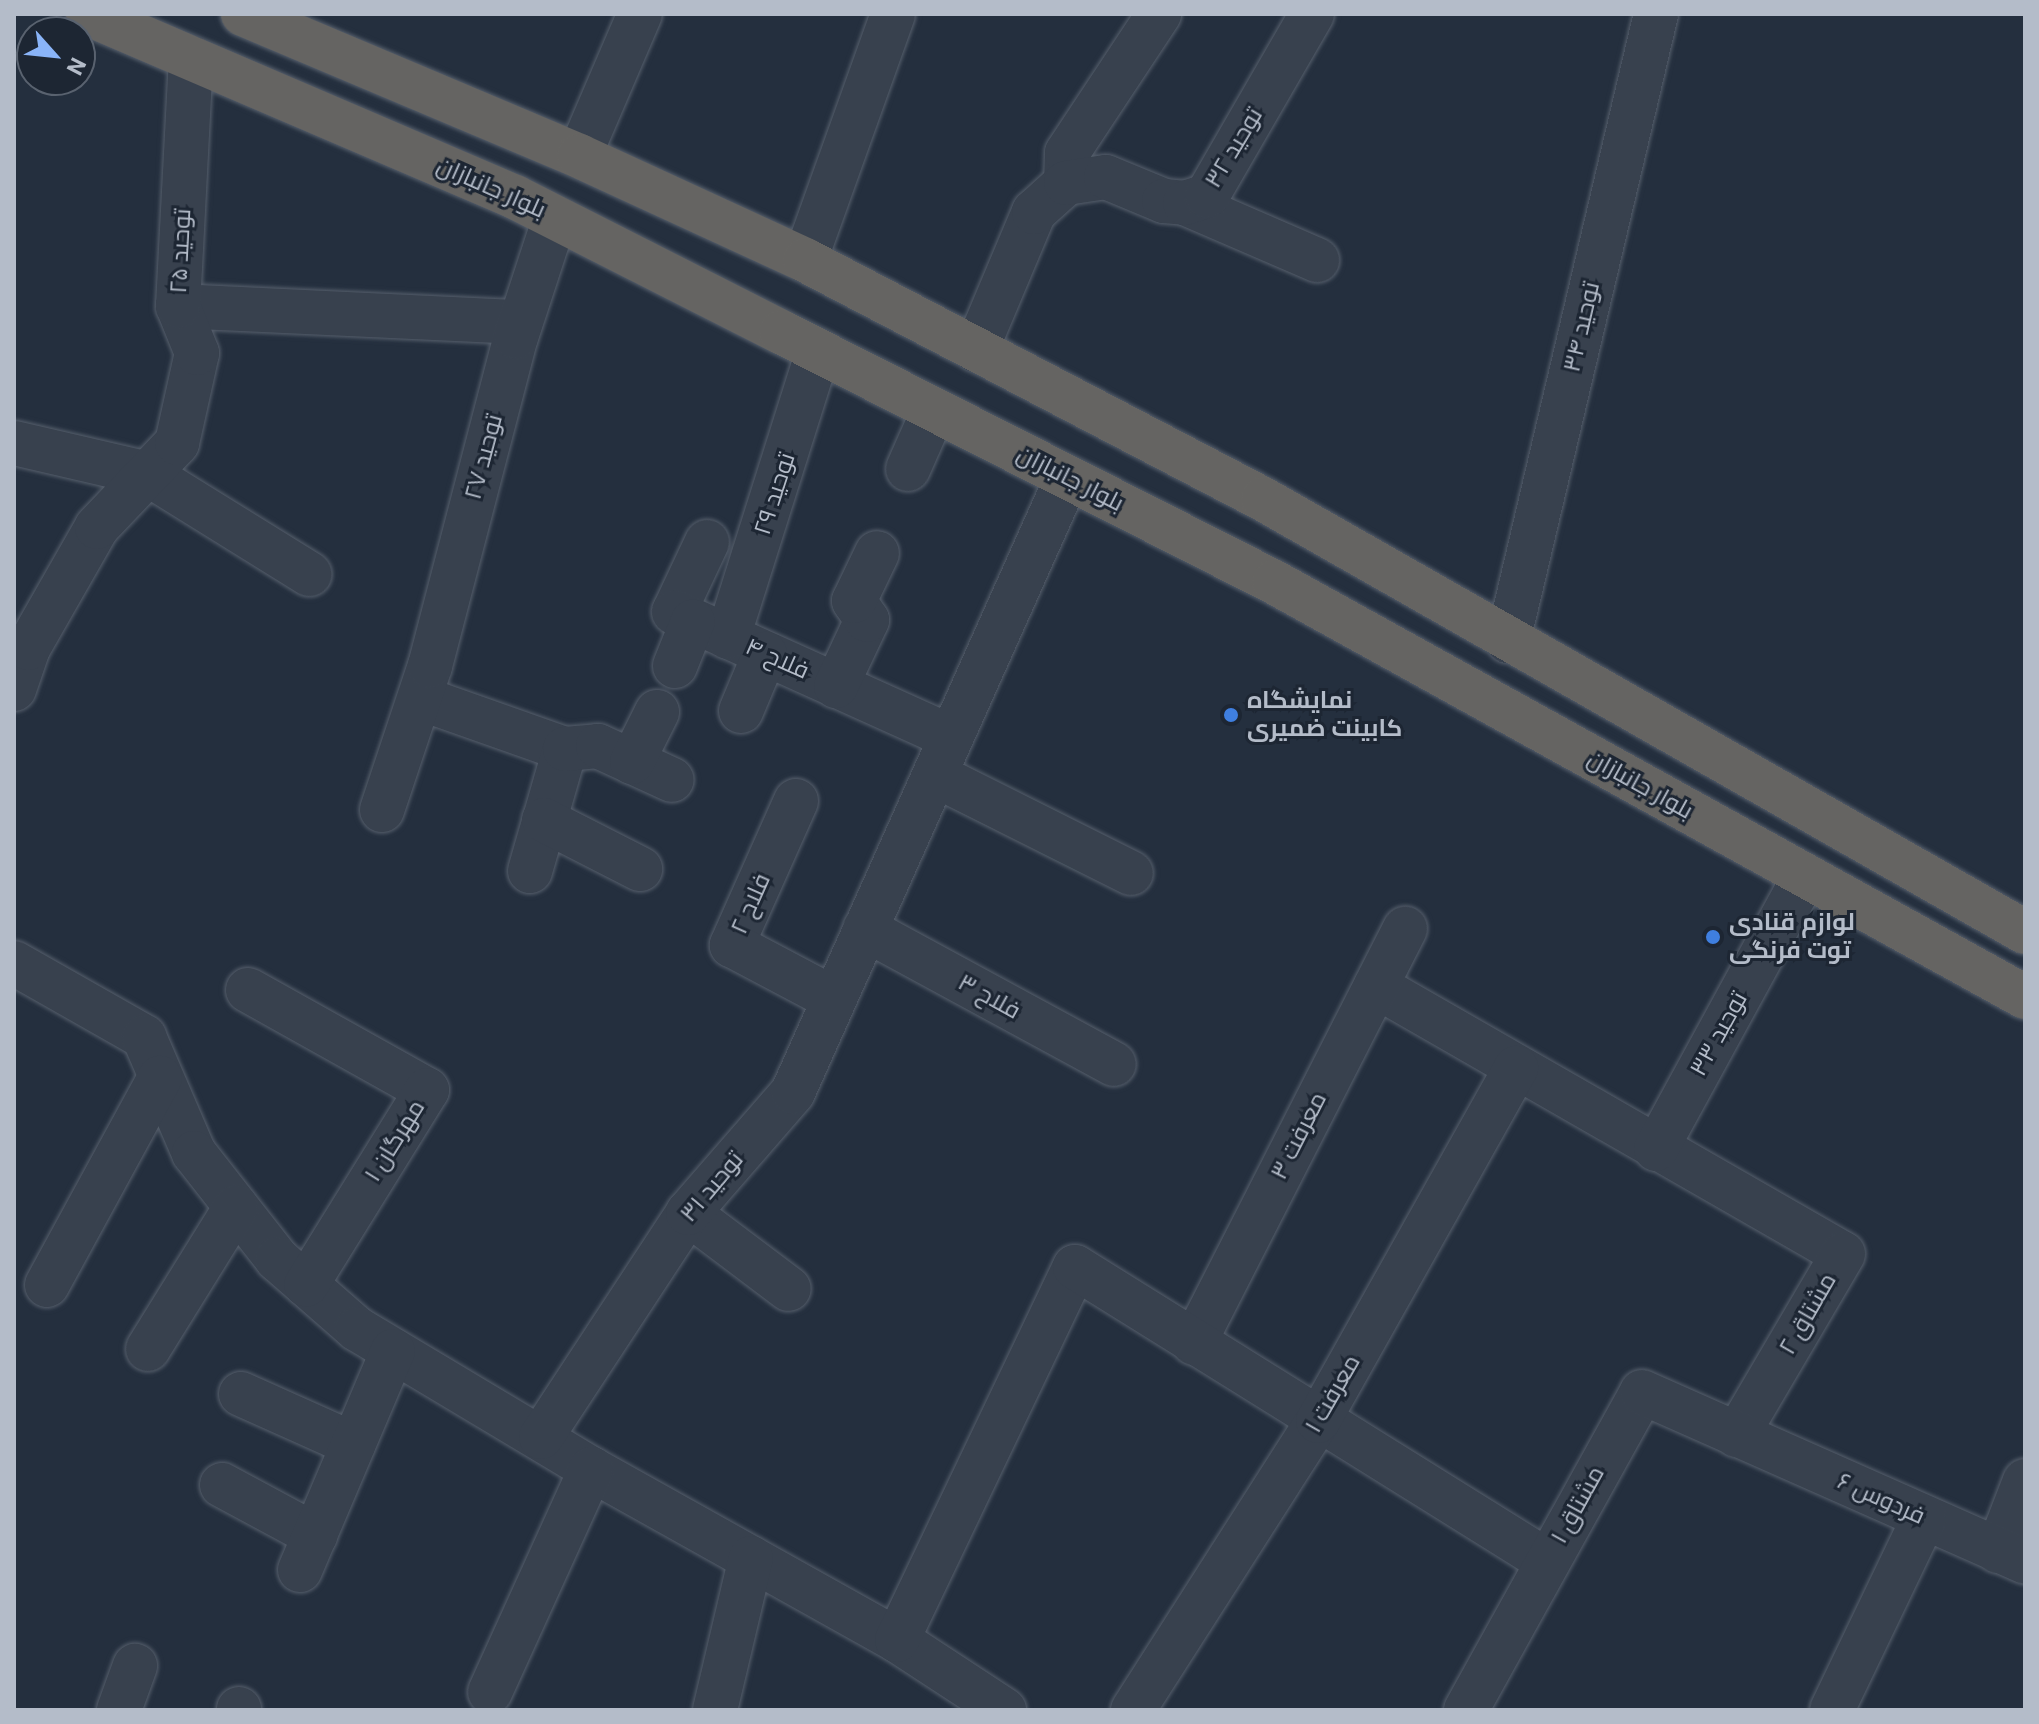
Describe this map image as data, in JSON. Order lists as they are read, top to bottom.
{
  "streets": {
    "highway": ["بلوار جانبازان"],
    "street": [
      "توحید ۳۲",
      "توحید ۲۵",
      "توحید ۳۴",
      "توحید ۲۷",
      "توحید ۲۹",
      "فلاح ۴",
      "فلاح ۲",
      "فلاح ۳",
      "توحید ۳۳",
      "معرفت ۳",
      "مهرگان ۱",
      "توحید ۳۱",
      "مشتاق ۲",
      "معرفت ۱",
      "فردوس ۶",
      "مشتاق ۱"
    ]
  },
  "crossings": [
    ["بلوار جانبازان", "توحید ۲۵"],
    ["بلوار جانبازان", "توحید ۲۷"],
    ["بلوار جانبازان", "توحید ۲۹"],
    ["بلوار جانبازان", "توحید ۳۳"],
    ["بلوار جانبازان", "توحید ۳۱"],
    ["توحید ۲۹", "فلاح ۴"],
    ["فلاح ۴", "توحید ۳۱"],
    ["فلاح ۲", "توحید ۳۱"],
    ["فلاح ۳", "توحید ۳۱"],
    ["توحید ۳۳", "مشتاق ۲"],
    ["مشتاق ۲", "فردوس ۶"],
    ["مشتاق ۲", "مشتاق ۱"],
    ["فردوس ۶", "مشتاق ۱"]
  ],
  "places": ["نمایشگاه کابینت ضمیری", "لوازم قنادی توت فرنگی"],
  "north": "bottom right"
}
